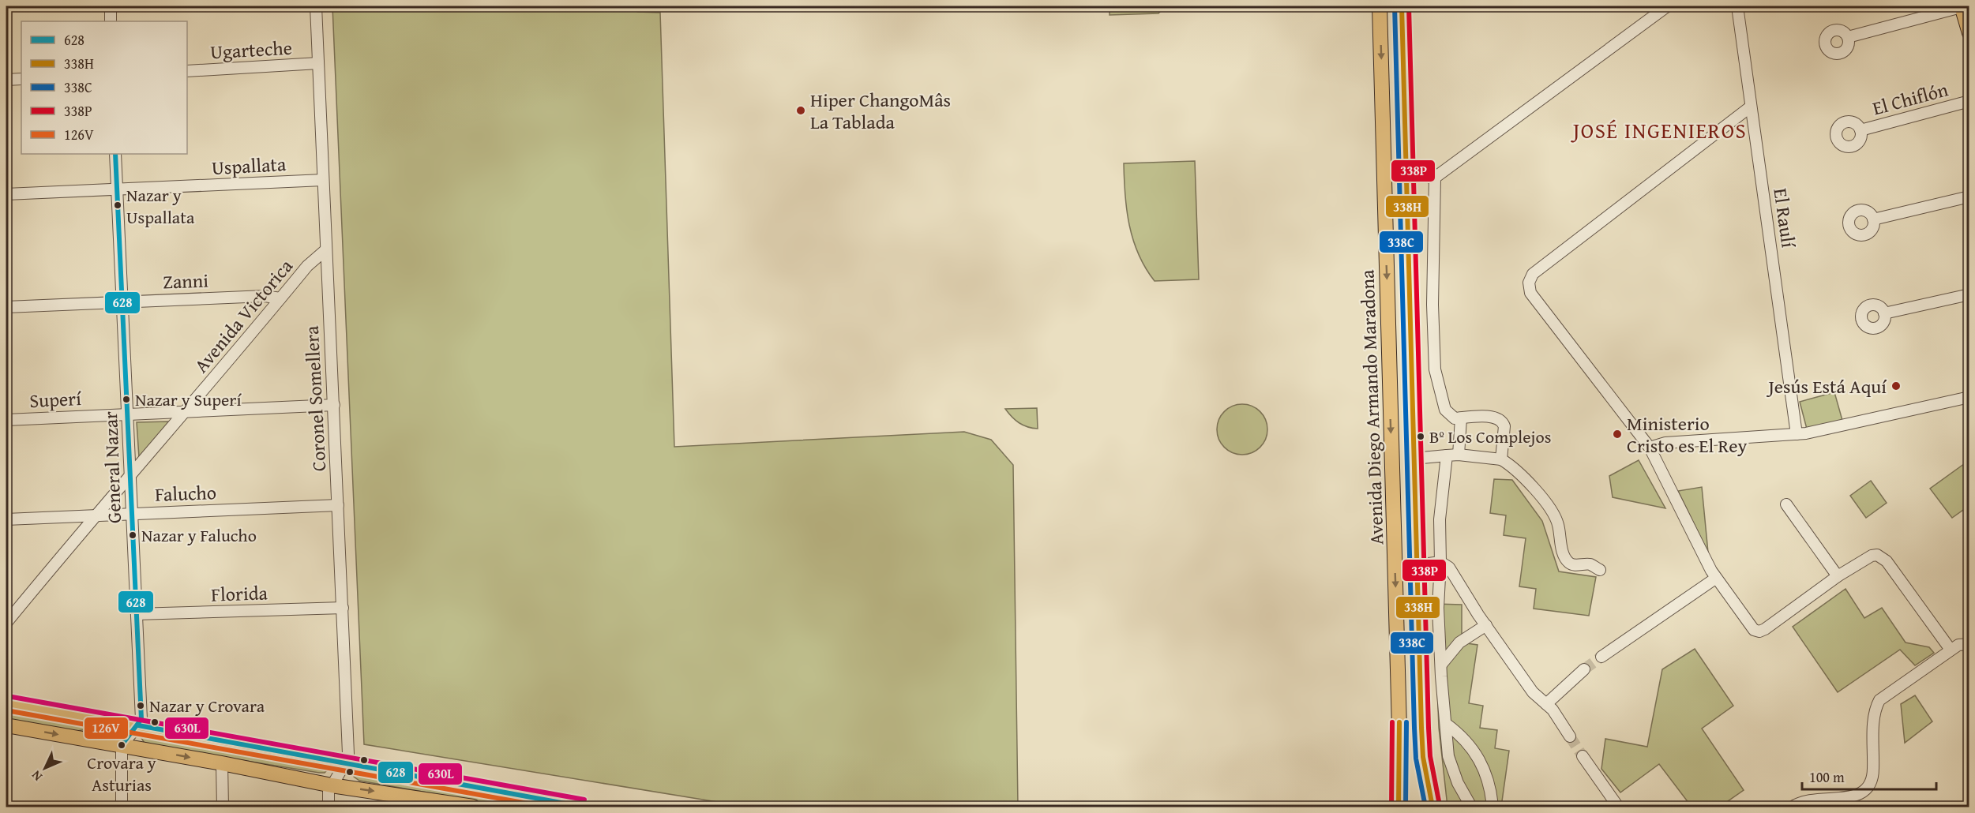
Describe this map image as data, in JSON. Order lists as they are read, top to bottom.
{
  "streets": {
    "main road": ["Avenida Diego Armando Maradona"],
    "street": [
      "Ugarteche",
      "El Chiflón",
      "Uspallata",
      "El Raulí",
      "Zanni",
      "Avenida Victorica",
      "Coronel Somellera",
      "Superí",
      "General Nazar",
      "Falucho",
      "Florida"
    ]
  },
  "crossings": [
    ["Ugarteche", "Coronel Somellera"],
    ["Uspallata", "Coronel Somellera"],
    ["Uspallata", "General Nazar"],
    ["Zanni", "Avenida Victorica"],
    ["Zanni", "General Nazar"],
    ["Avenida Victorica", "Coronel Somellera"],
    ["Avenida Victorica", "Superí"],
    ["Avenida Victorica", "General Nazar"],
    ["Avenida Victorica", "Falucho"],
    ["Coronel Somellera", "Superí"],
    ["Coronel Somellera", "Falucho"],
    ["Coronel Somellera", "Florida"],
    ["Superí", "General Nazar"],
    ["General Nazar", "Falucho"],
    ["General Nazar", "Florida"]
  ],
  "districts": ["JOSÉ INGENIEROS"],
  "places": [
    "Hiper ChangoMâs La Tablada",
    "Nazar y Uspallata",
    "Jesús Está Aquí",
    "Nazar y Superí",
    "Ministerio Cristo es El Rey",
    "Bº Los Complejos",
    "Nazar y Falucho",
    "Nazar y Crovara",
    "Crovara y Asturias"
  ],
  "lines": [
    "transit line 338H",
    "transit line 338C",
    "transit line 338P",
    "transit line 628",
    "transit line 630L",
    "transit line 126V"
  ],
  "legend": [
    "628",
    "338H",
    "338C",
    "338P",
    "126V"
  ],
  "scale_bar": "100 m",
  "north": "bottom left"
}
